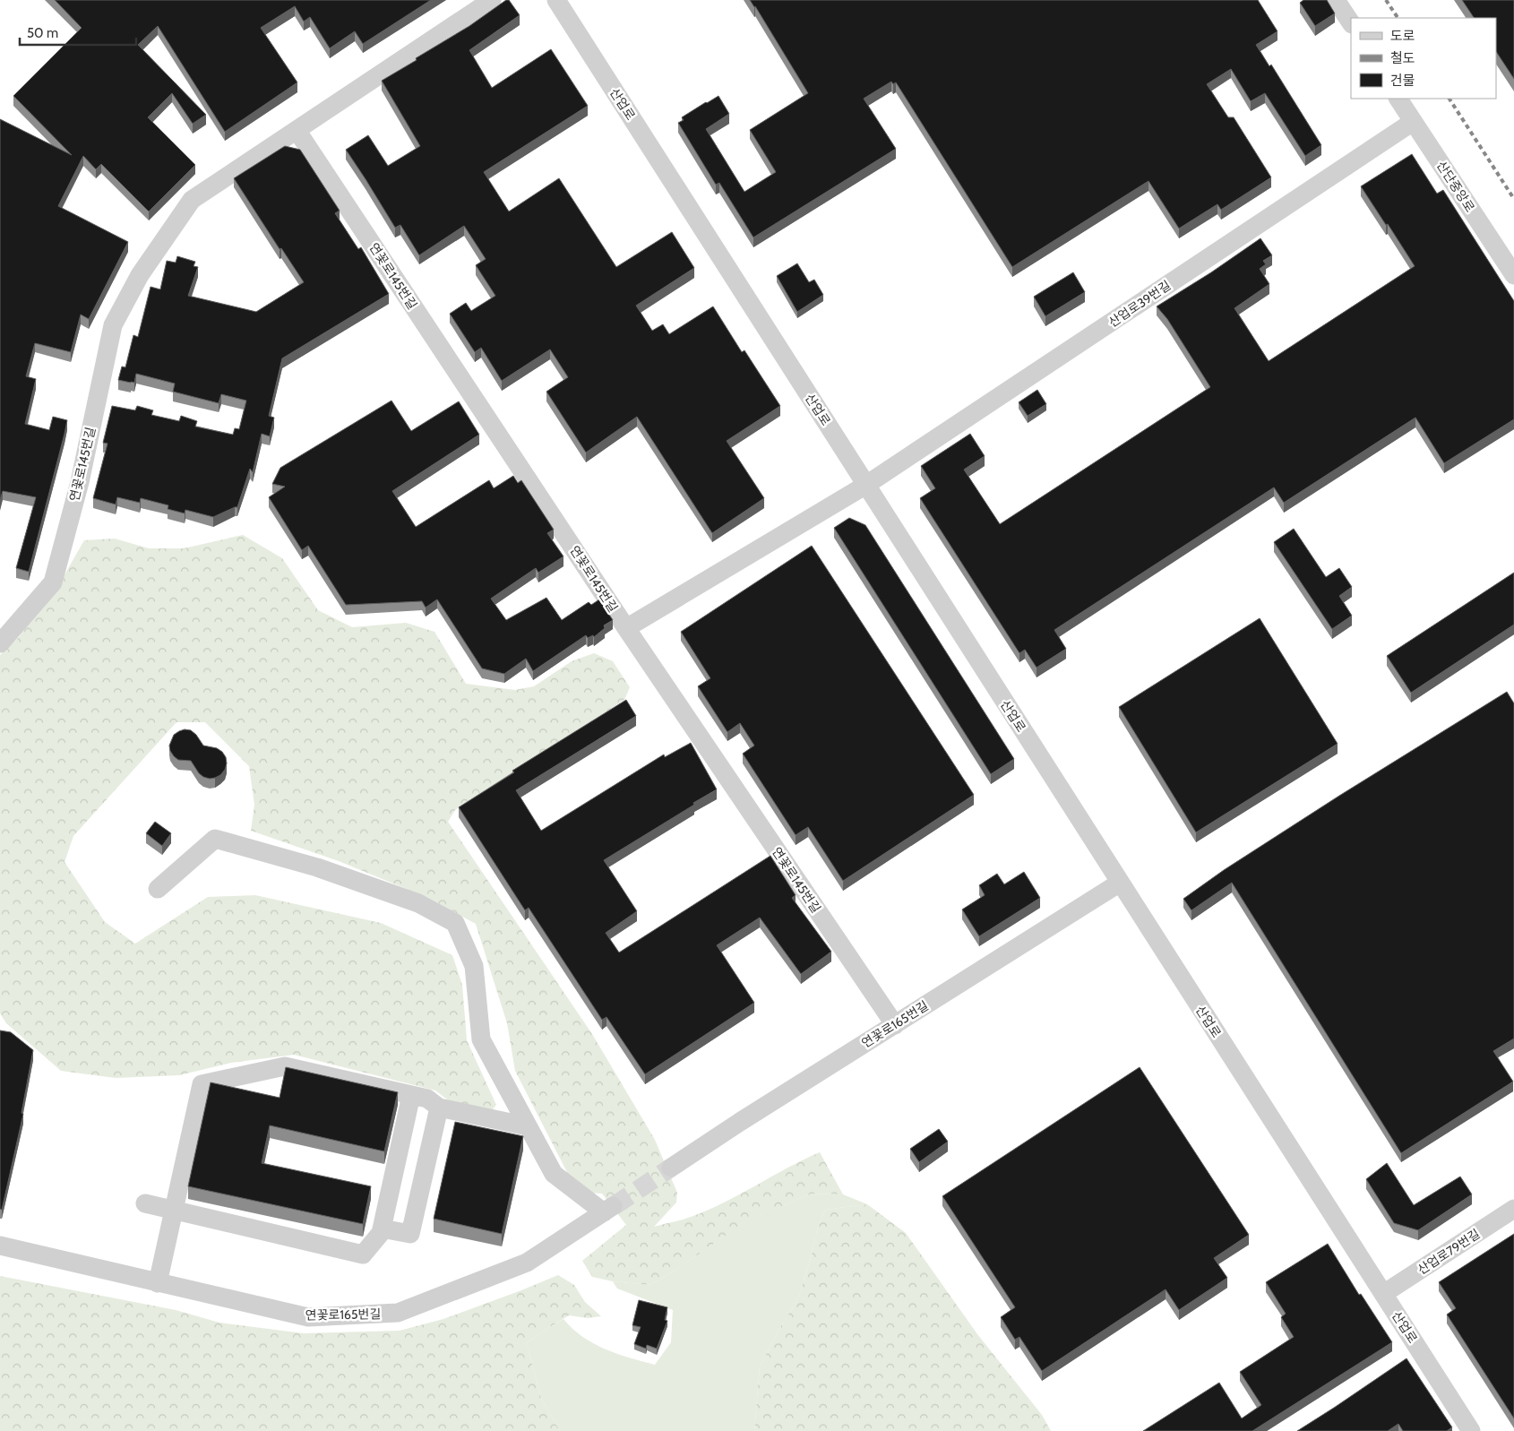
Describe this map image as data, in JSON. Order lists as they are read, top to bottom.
{
  "streets": {
    "street": [
      "산업로",
      "산단중앙로",
      "연꽃로145번길",
      "산업로39번길",
      "연꽃로165번길",
      "산업로79번길"
    ]
  },
  "crossings": [
    ["산업로", "산업로39번길"],
    ["산업로", "연꽃로165번길"],
    ["산업로", "산업로79번길"],
    ["산단중앙로", "산업로39번길"],
    ["연꽃로145번길", "산업로39번길"],
    ["연꽃로145번길", "연꽃로165번길"]
  ],
  "legend": ["도로", "철도", "건물"],
  "scale_bar": "50 m"
}
